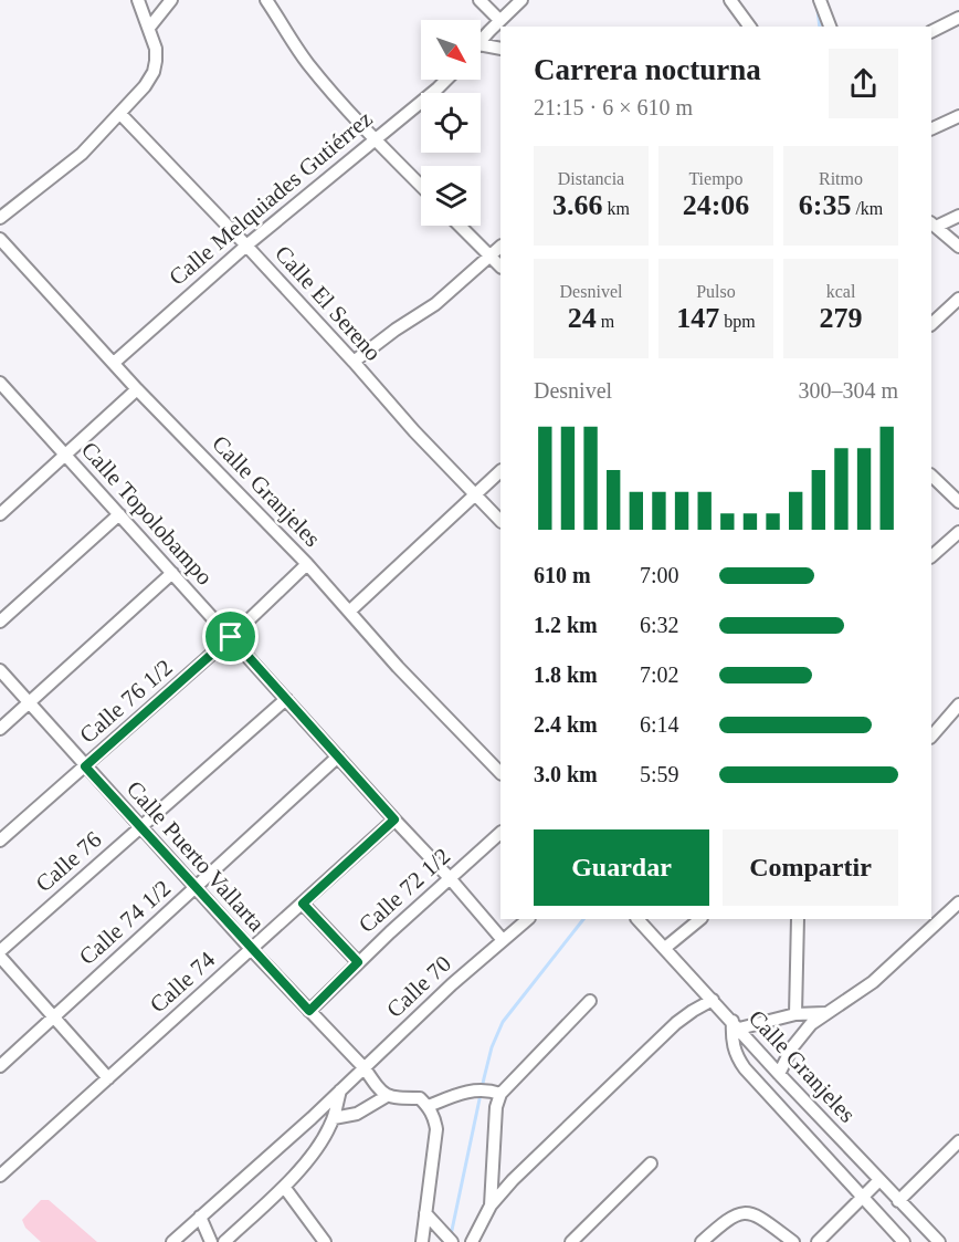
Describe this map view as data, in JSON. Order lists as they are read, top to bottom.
{
  "streets": {
    "street": [
      "Calle Melquiades Gutiérrez",
      "Calle El Sereno",
      "Calle Granjeles",
      "Calle Topolobampo",
      "Calle 76 1/2",
      "Calle Puerto Vallarta",
      "Calle 76",
      "Calle 72 1/2",
      "Calle 74 1/2",
      "Calle 74",
      "Calle 70"
    ]
  },
  "crossings": [
    ["Calle Melquiades Gutiérrez", "Calle El Sereno"],
    ["Calle Melquiades Gutiérrez", "Calle Granjeles"],
    ["Calle Granjeles", "Calle 76 1/2"],
    ["Calle Topolobampo", "Calle 76 1/2"],
    ["Calle Topolobampo", "Calle 76"],
    ["Calle Topolobampo", "Calle 72 1/2"],
    ["Calle Topolobampo", "Calle 74 1/2"],
    ["Calle Topolobampo", "Calle 74"],
    ["Calle Topolobampo", "Calle 70"],
    ["Calle 76 1/2", "Calle Puerto Vallarta"],
    ["Calle Puerto Vallarta", "Calle 76"],
    ["Calle Puerto Vallarta", "Calle 72 1/2"],
    ["Calle Puerto Vallarta", "Calle 74 1/2"],
    ["Calle Puerto Vallarta", "Calle 74"],
    ["Calle Puerto Vallarta", "Calle 70"]
  ],
  "north": "bottom right",
  "page": {
    "heading": ["Carrera nocturna", "21:15 · 6 × 610 m"],
    "stats": [
      ["Distancia", "3.66 km"],
      ["Tiempo", "24:06"],
      ["Ritmo", "6:35 /km"],
      ["Desnivel", "24 m"],
      ["Pulso", "147 bpm"],
      ["kcal", "279"]
    ],
    "chart": ["Desnivel", "300–304 m"],
    "list": [
      {
        "name": "610 m",
        "note": "7:00"
      },
      {
        "name": "1.2 km",
        "note": "6:32"
      },
      {
        "name": "1.8 km",
        "note": "7:02"
      },
      {
        "name": "2.4 km",
        "note": "6:14"
      },
      {
        "name": "3.0 km",
        "note": "5:59"
      }
    ],
    "buttons": ["Guardar", "Compartir"]
  }
}
